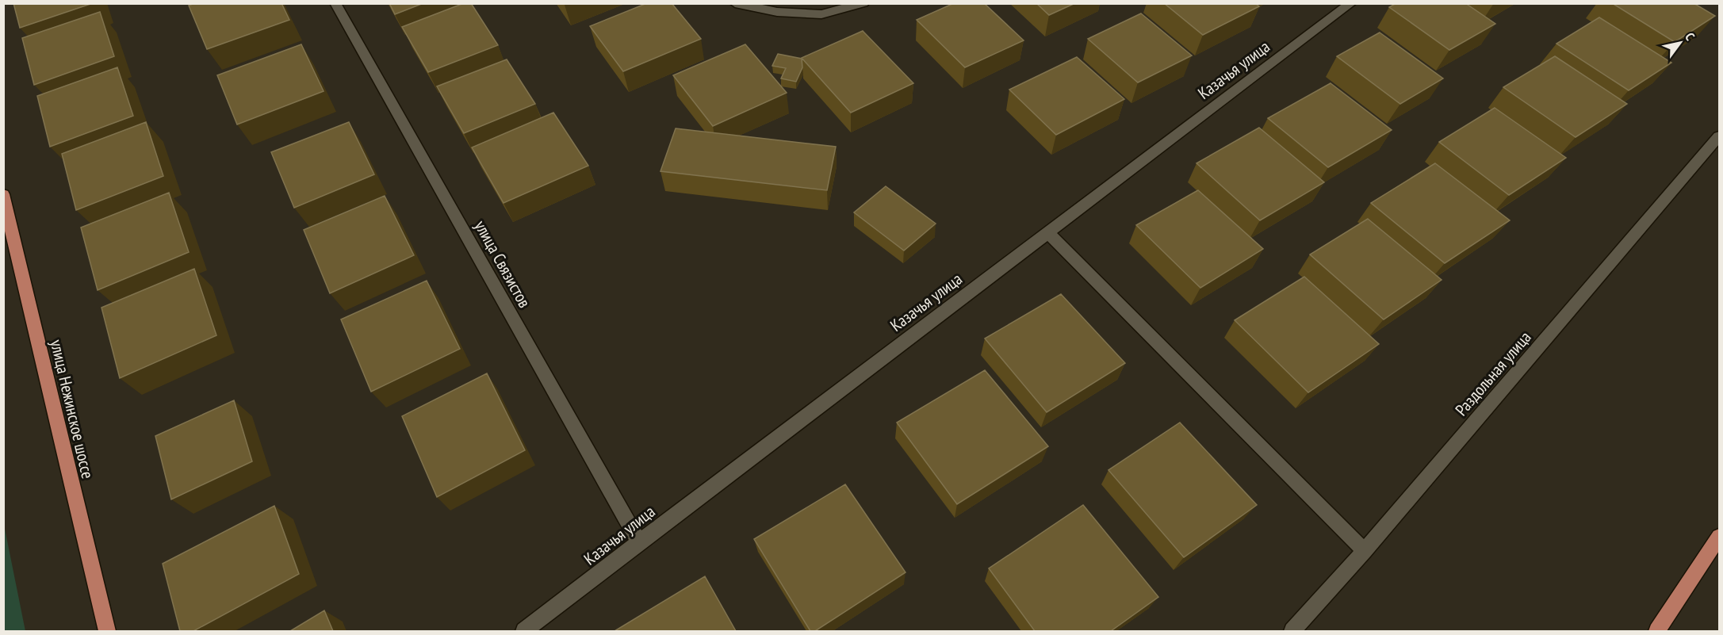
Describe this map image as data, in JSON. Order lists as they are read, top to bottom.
{
  "streets": {
    "main road": ["улица Нежинское шоссе"],
    "street": ["Казачья улица", "улица Связистов", "Раздольная улица"]
  },
  "crossings": [
    ["Казачья улица", "улица Связистов"]
  ],
  "north": "top right"
}
